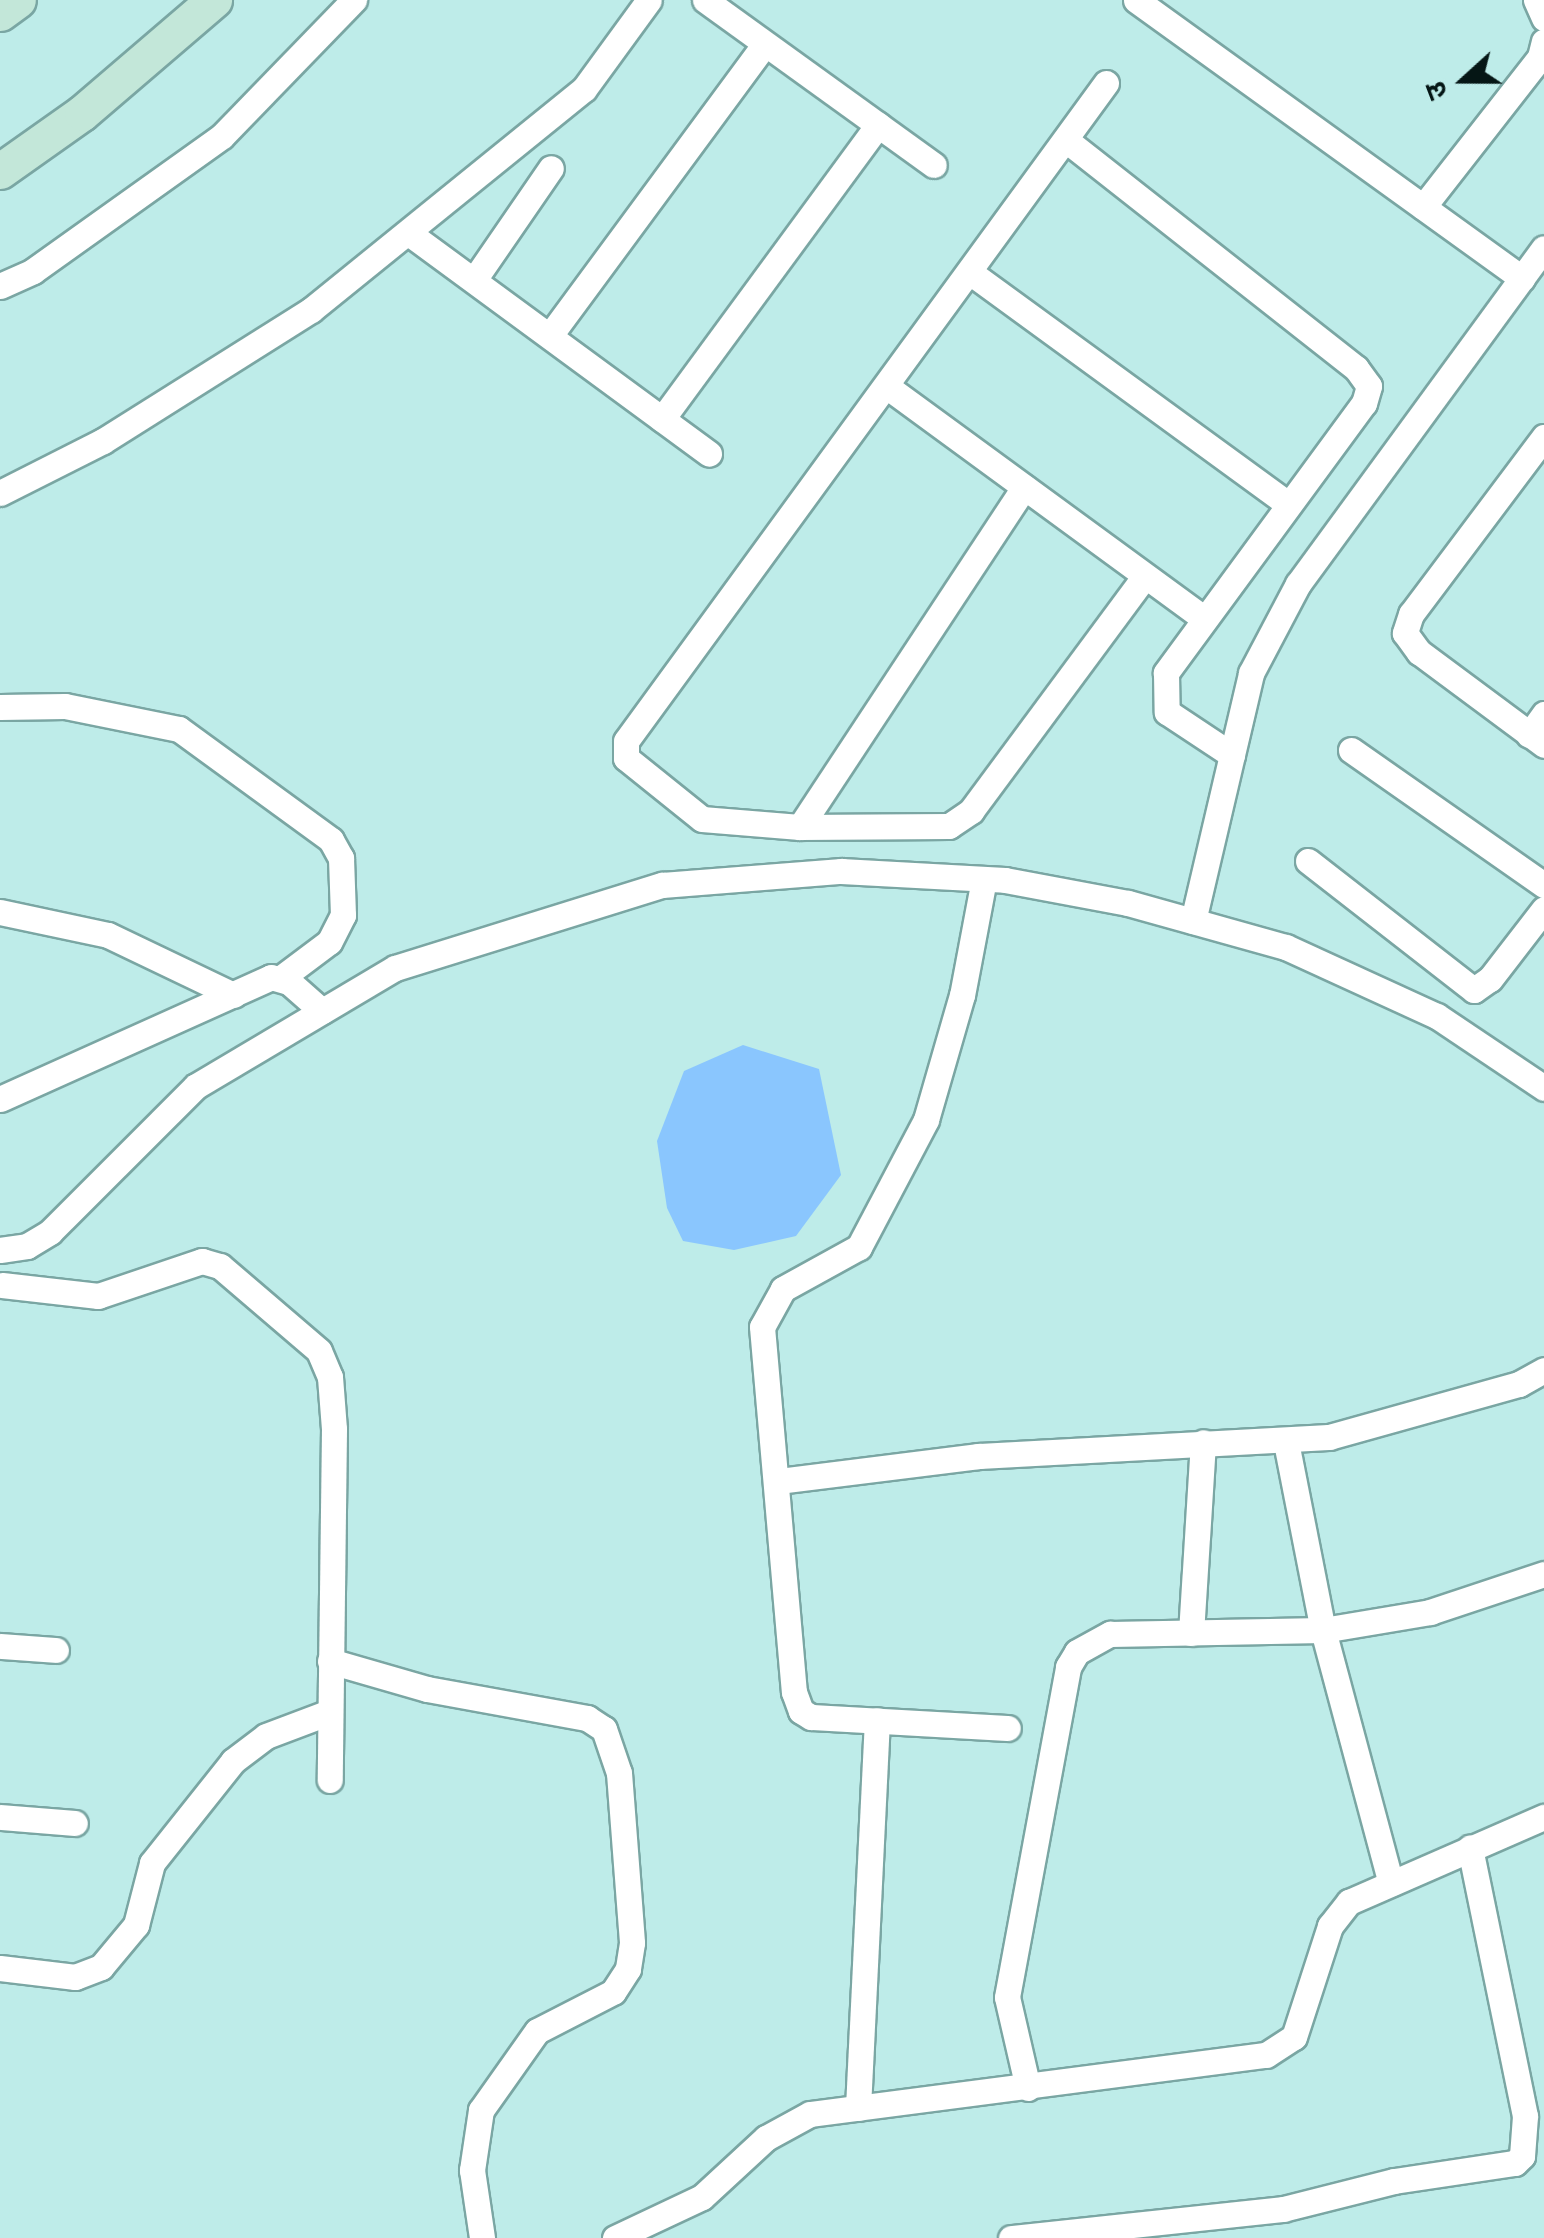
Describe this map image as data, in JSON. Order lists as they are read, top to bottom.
{
  "north": "left"
}
